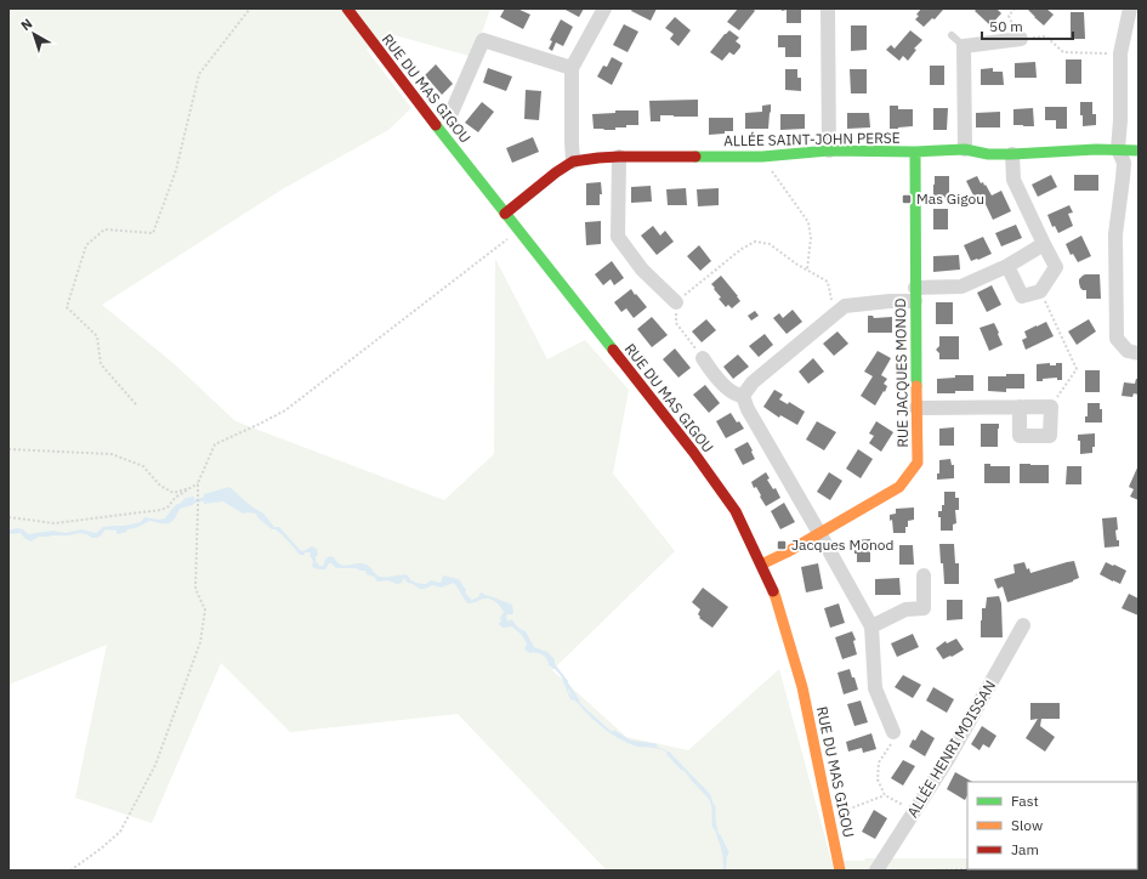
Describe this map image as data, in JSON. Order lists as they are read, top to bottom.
{
  "streets": {
    "street": [
      "RUE DU MAS GIGOU",
      "ALLÉE SAINT-JOHN PERSE",
      "RUE JACQUES MONOD",
      "ALLÉE HENRI MOISSAN"
    ]
  },
  "crossings": [
    ["RUE DU MAS GIGOU", "ALLÉE SAINT-JOHN PERSE"],
    ["RUE DU MAS GIGOU", "RUE JACQUES MONOD"],
    ["ALLÉE SAINT-JOHN PERSE", "RUE JACQUES MONOD"]
  ],
  "places": {
    "transit": ["Mas Gigou", "Jacques Monod"]
  },
  "legend": ["Fast", "Slow", "Jam"],
  "scale_bar": "50 m",
  "north": "top left"
}
